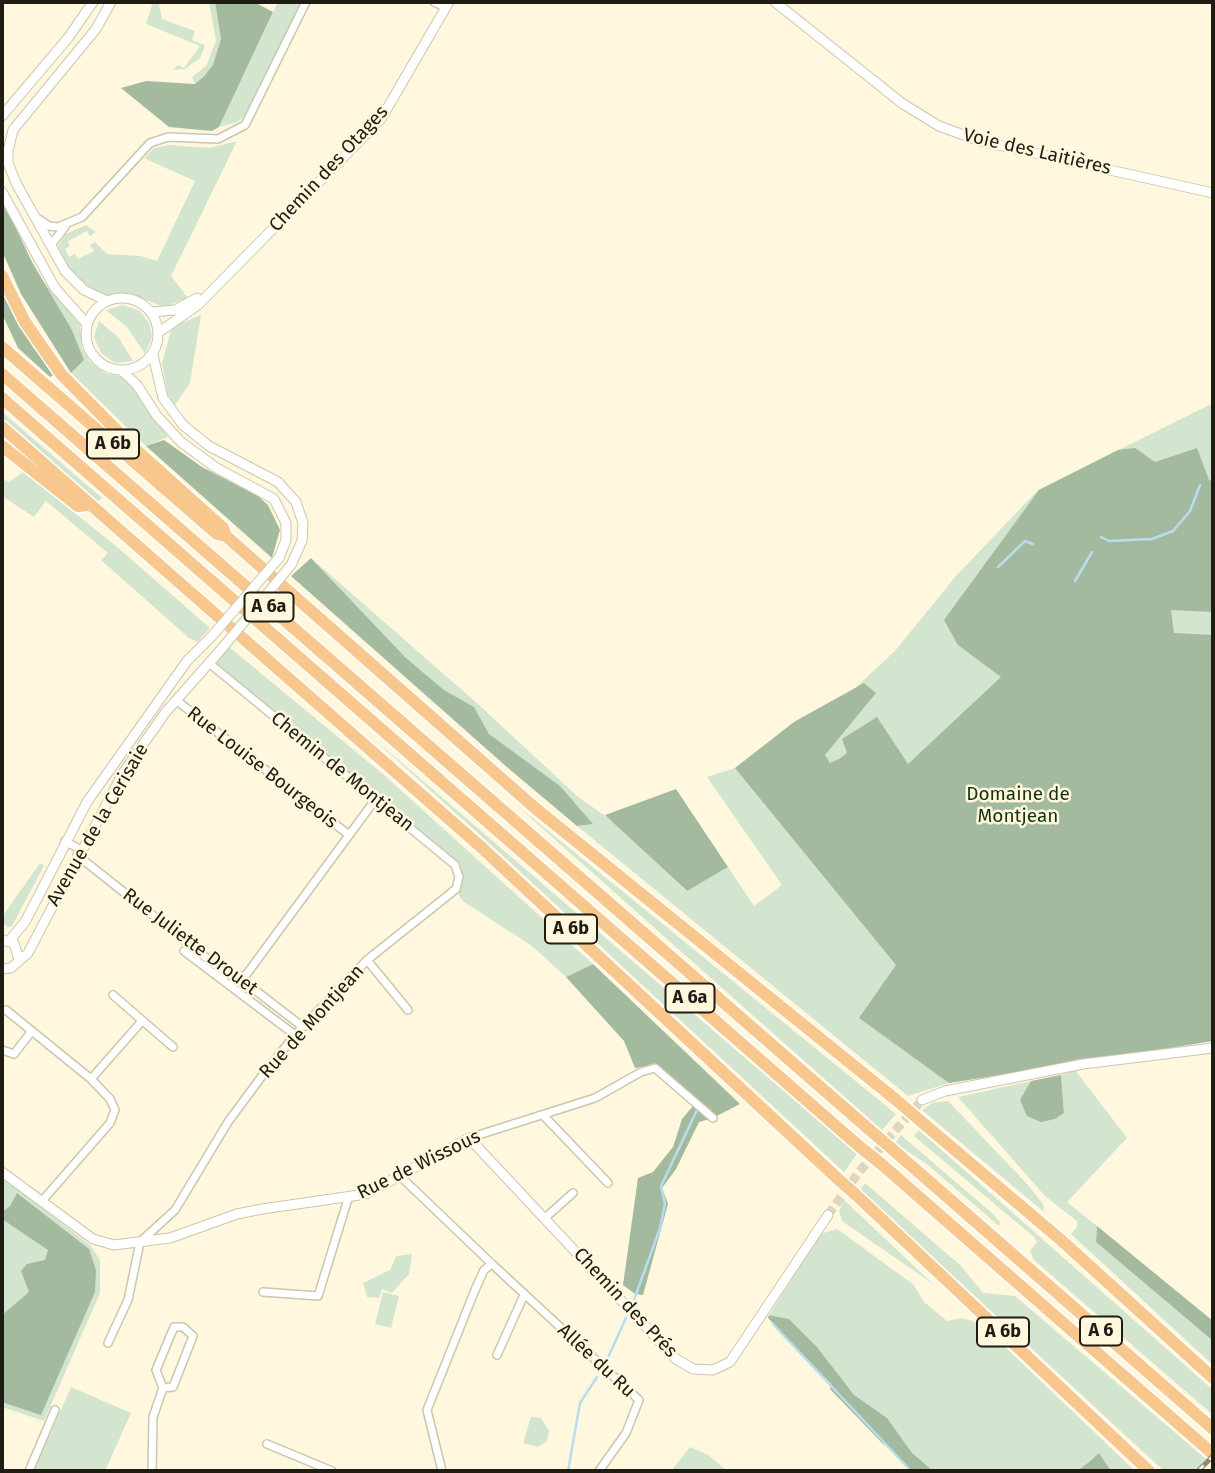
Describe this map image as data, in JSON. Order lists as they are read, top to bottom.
{
  "streets": {
    "highway": ["A 6b", "A 6a", "A 6"],
    "street": [
      "Voie des Laitières",
      "Chemin des Otages",
      "Rue Louise Bourgeois",
      "Chemin de Montjean",
      "Avenue de la Cerisaie",
      "Rue Juliette Drouet",
      "Rue de Montjean",
      "Rue de Wissous",
      "Chemin des Prés",
      "Allée du Ru"
    ]
  },
  "crossings": [
    ["Chemin des Otages", "Avenue de la Cerisaie"],
    ["A 6a", "A 6"],
    ["Rue Louise Bourgeois", "Avenue de la Cerisaie"],
    ["Chemin de Montjean", "Avenue de la Cerisaie"],
    ["Chemin de Montjean", "Rue de Montjean"],
    ["Avenue de la Cerisaie", "Rue Juliette Drouet"],
    ["Rue Juliette Drouet", "Rue de Montjean"],
    ["Rue de Montjean", "Rue de Wissous"],
    ["Rue de Wissous", "Chemin des Prés"],
    ["Rue de Wissous", "Allée du Ru"]
  ],
  "parks": ["Domaine de Montjean"]
}
